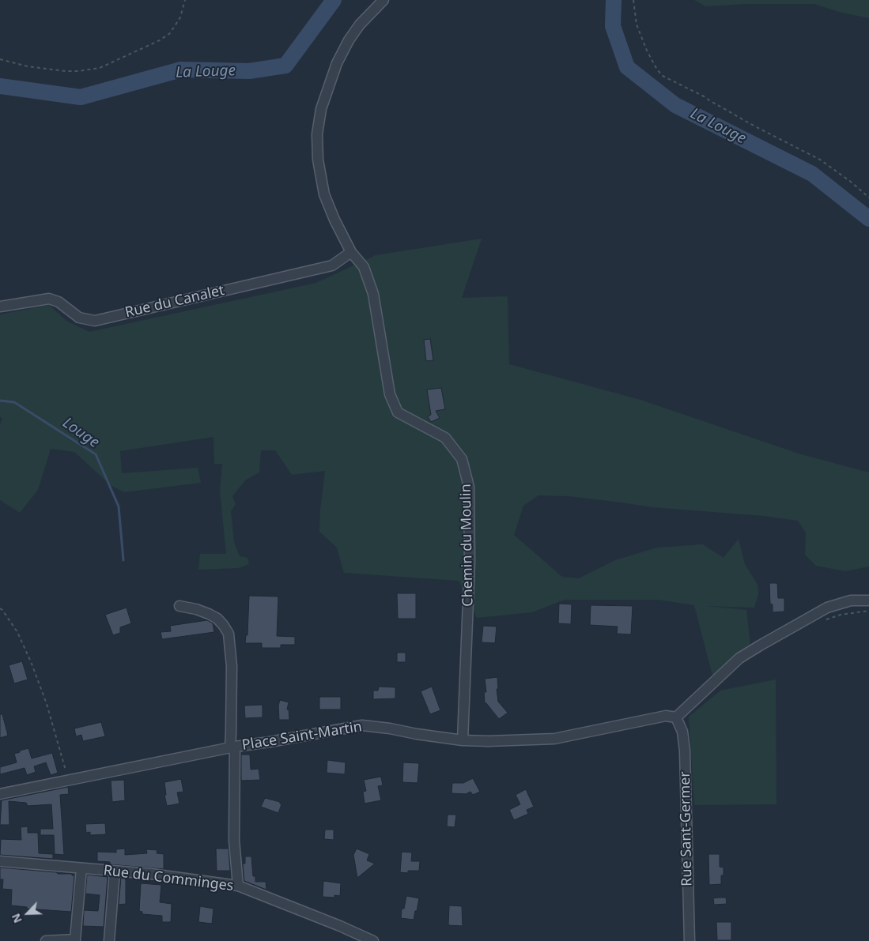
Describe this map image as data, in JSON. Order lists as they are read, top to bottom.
{
  "streets": {
    "street": [
      "Rue du Canalet",
      "Chemin du Moulin",
      "Place Saint-Martin",
      "Rue Sant-Germer",
      "Rue du Comminges"
    ]
  },
  "crossings": [
    ["Rue du Canalet", "Chemin du Moulin"],
    ["Chemin du Moulin", "Place Saint-Martin"],
    ["Place Saint-Martin", "Rue Sant-Germer"]
  ],
  "water": ["La Louge", "Louge"],
  "north": "bottom left"
}
